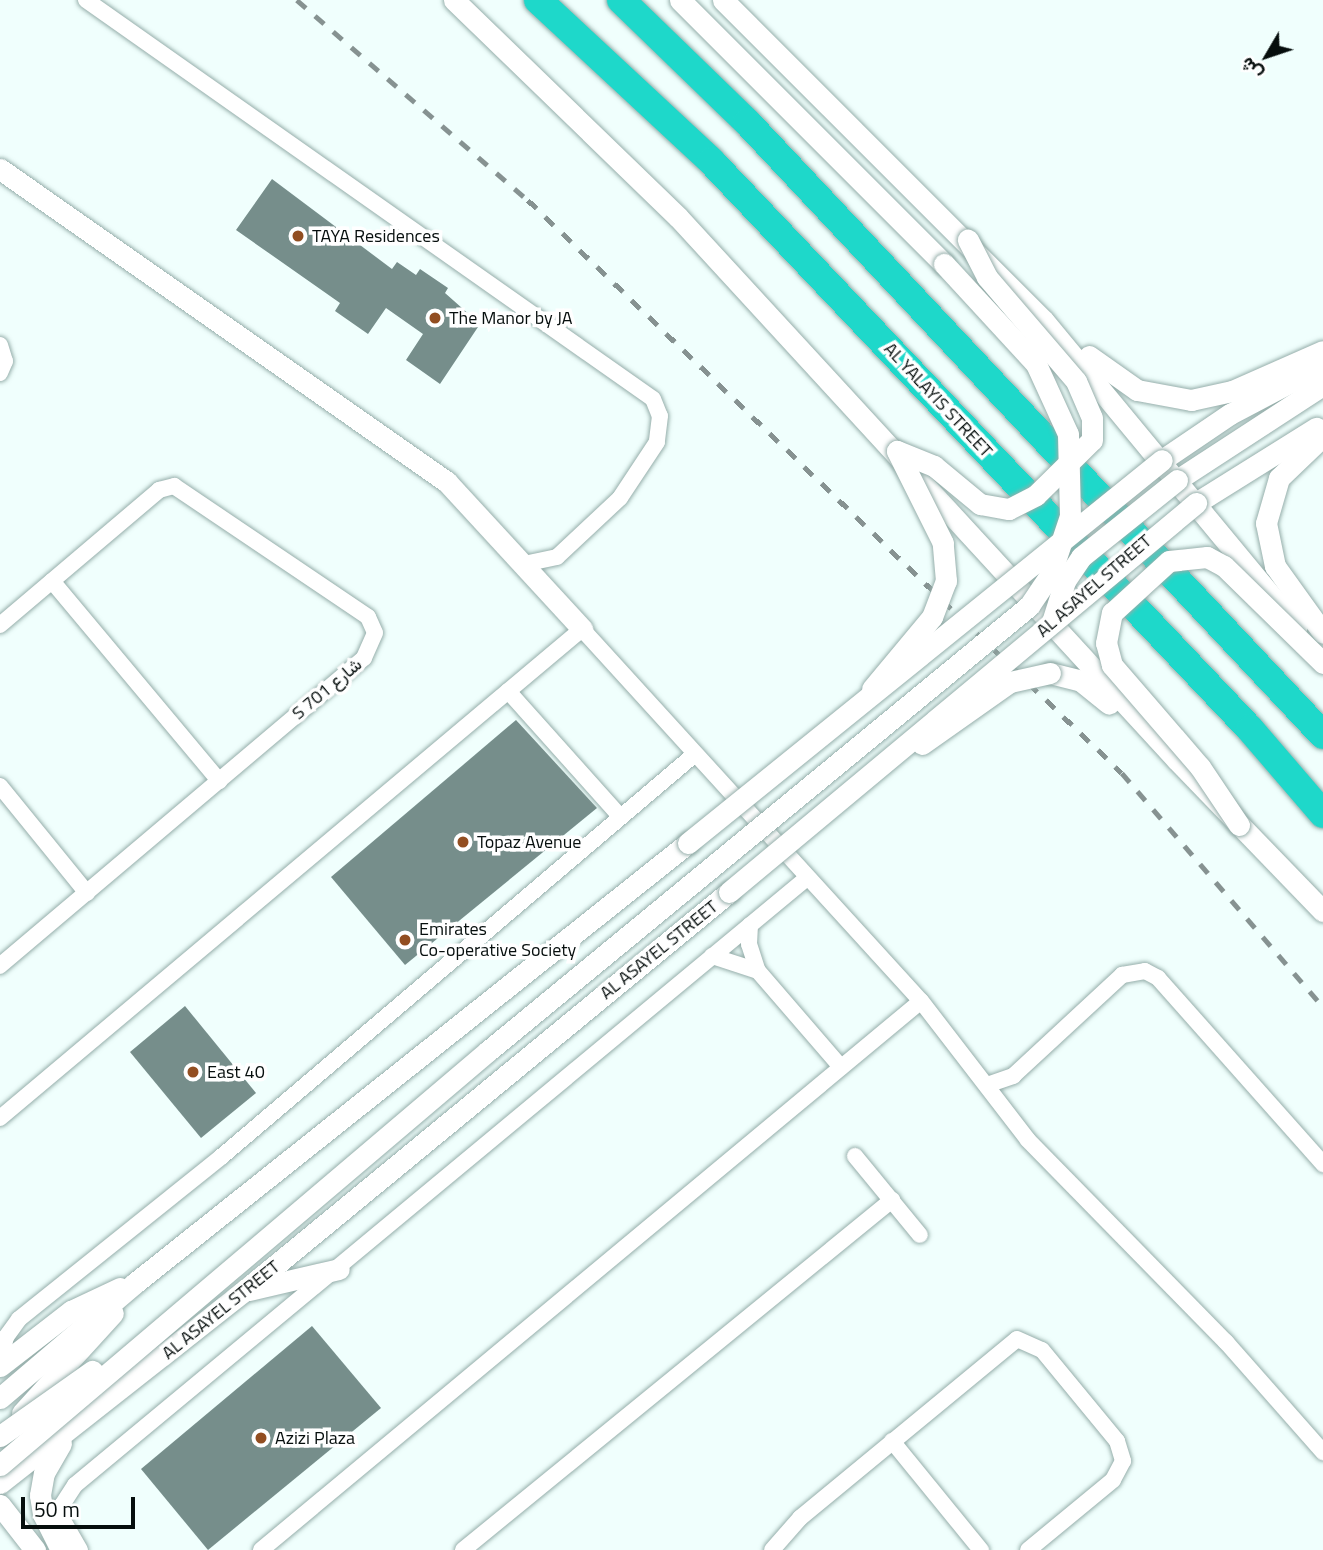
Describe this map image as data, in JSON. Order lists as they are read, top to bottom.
{
  "streets": {
    "highway": ["AL YALAYIS STREET"],
    "main road": ["AL ASAYEL STREET"],
    "street": ["S 701 شارع"]
  },
  "places": [
    "TAYA Residences",
    "The Manor by JA",
    "Topaz Avenue",
    "Emirates Co-operative Society",
    "East 40",
    "Azizi Plaza"
  ],
  "scale_bar": "50 m",
  "north": "bottom left"
}
